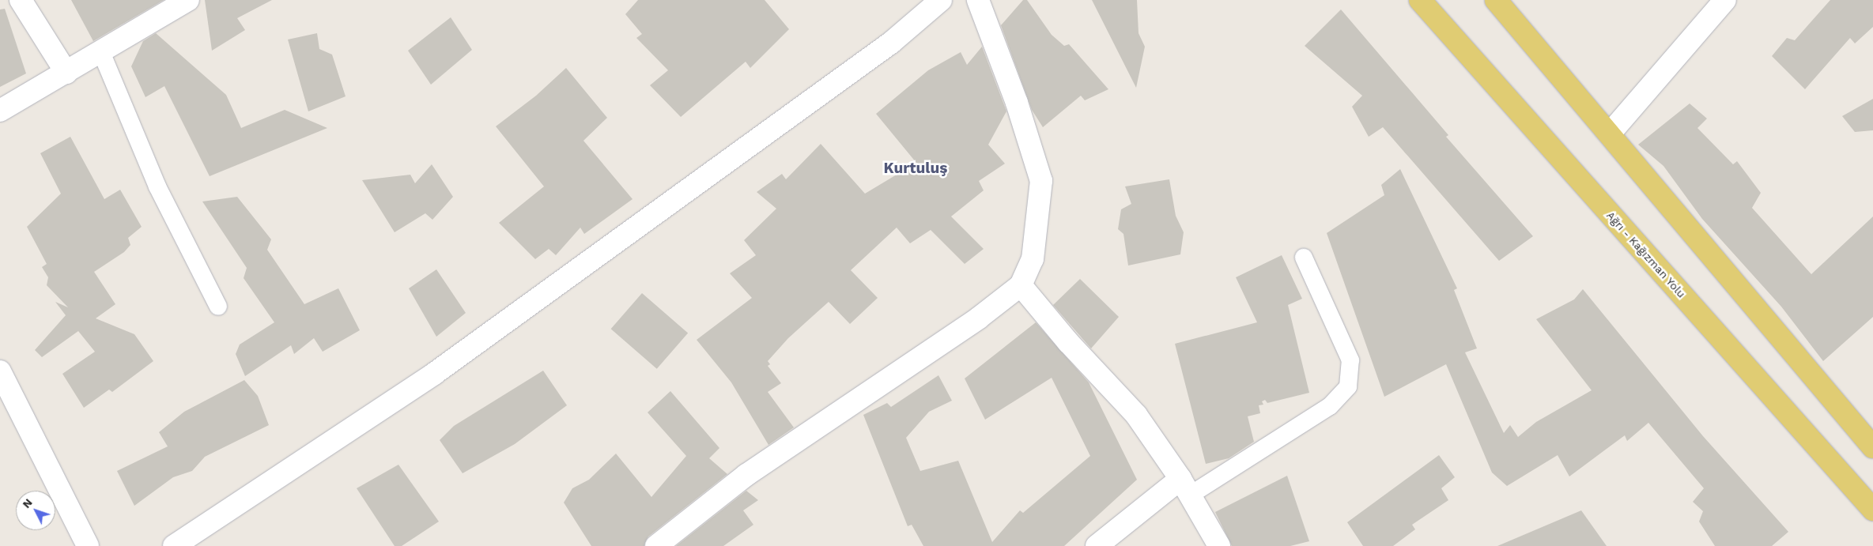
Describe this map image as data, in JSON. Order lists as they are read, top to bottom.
{
  "streets": {
    "main road": ["Ağrı - Kağızman Yolu"]
  },
  "districts": ["Kurtuluş"],
  "north": "top left"
}
